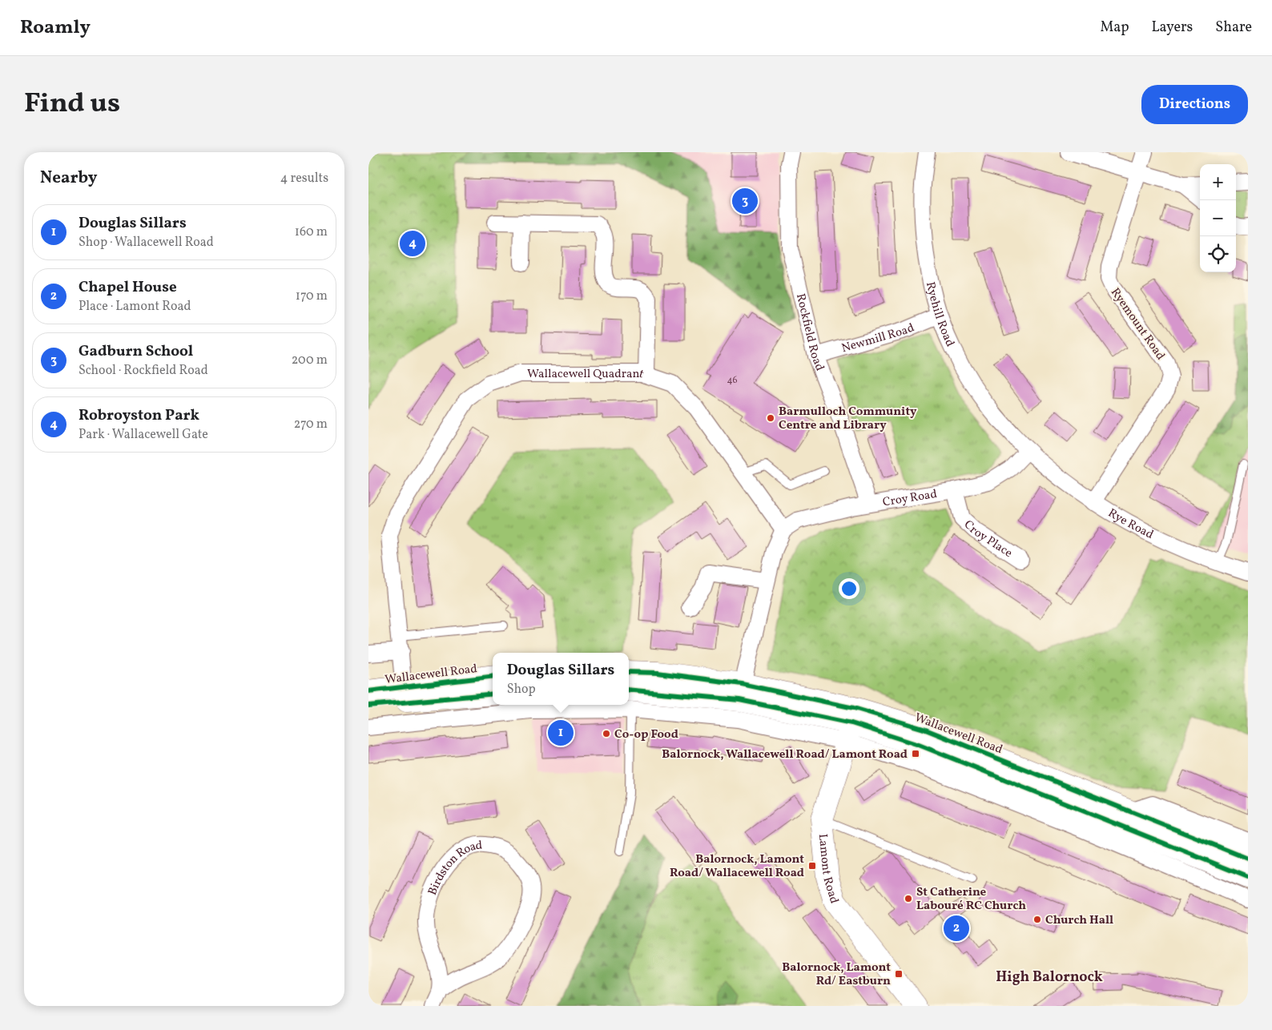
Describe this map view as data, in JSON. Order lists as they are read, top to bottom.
{
  "streets": {
    "street": [
      "Ryehill Road",
      "Ryemount Road",
      "Rockfield Road",
      "Newmill Road",
      "Wallacewell Quadrant",
      "Croy Road",
      "Rye Road",
      "Croy Place",
      "Wallacewell Road",
      "Lamont Road",
      "Birdston Road"
    ]
  },
  "crossings": [
    ["Ryehill Road", "Newmill Road"],
    ["Ryehill Road", "Croy Road"],
    ["Ryehill Road", "Rye Road"],
    ["Ryemount Road", "Rye Road"],
    ["Rockfield Road", "Newmill Road"],
    ["Rockfield Road", "Croy Road"],
    ["Wallacewell Quadrant", "Croy Road"],
    ["Wallacewell Quadrant", "Wallacewell Road"],
    ["Croy Road", "Rye Road"],
    ["Croy Road", "Croy Place"]
  ],
  "districts": ["High Balornock"],
  "places": {
    "other": [
      "Barmulloch Community Centre and Library",
      "Co-op Food",
      "St Catherine Labouré RC Church",
      "Church Hall"
    ],
    "transit": ["Balornock, Wallacewell Road/ Lamont Road", "Balornock, Lamont Road/ Wallacewell Road", "Balornock, Lamont Rd/ Eastburn"]
  },
  "house_numbers": ["46"],
  "page": {
    "header": "Roamly",
    "nav": ["Map", "Layers", "Share"],
    "title": "Find us",
    "buttons": "Directions",
    "heading": ["Nearby", "4 results"],
    "map_buttons": ["+", "−"],
    "pins": [
      "3",
      "4",
      "1",
      "2"
    ],
    "list": [
      {
        "mark": "1",
        "name": "Douglas Sillars",
        "note": "Shop · Wallacewell Road",
        "value": "160 m"
      },
      {
        "mark": "2",
        "name": "Chapel House",
        "note": "Place · Lamont Road",
        "value": "170 m"
      },
      {
        "mark": "3",
        "name": "Gadburn School",
        "note": "School · Rockfield Road",
        "value": "200 m"
      },
      {
        "mark": "4",
        "name": "Robroyston Park",
        "note": "Park · Wallacewell Gate",
        "value": "270 m"
      }
    ],
    "popup": ["Douglas Sillars", "Shop"]
  }
}
